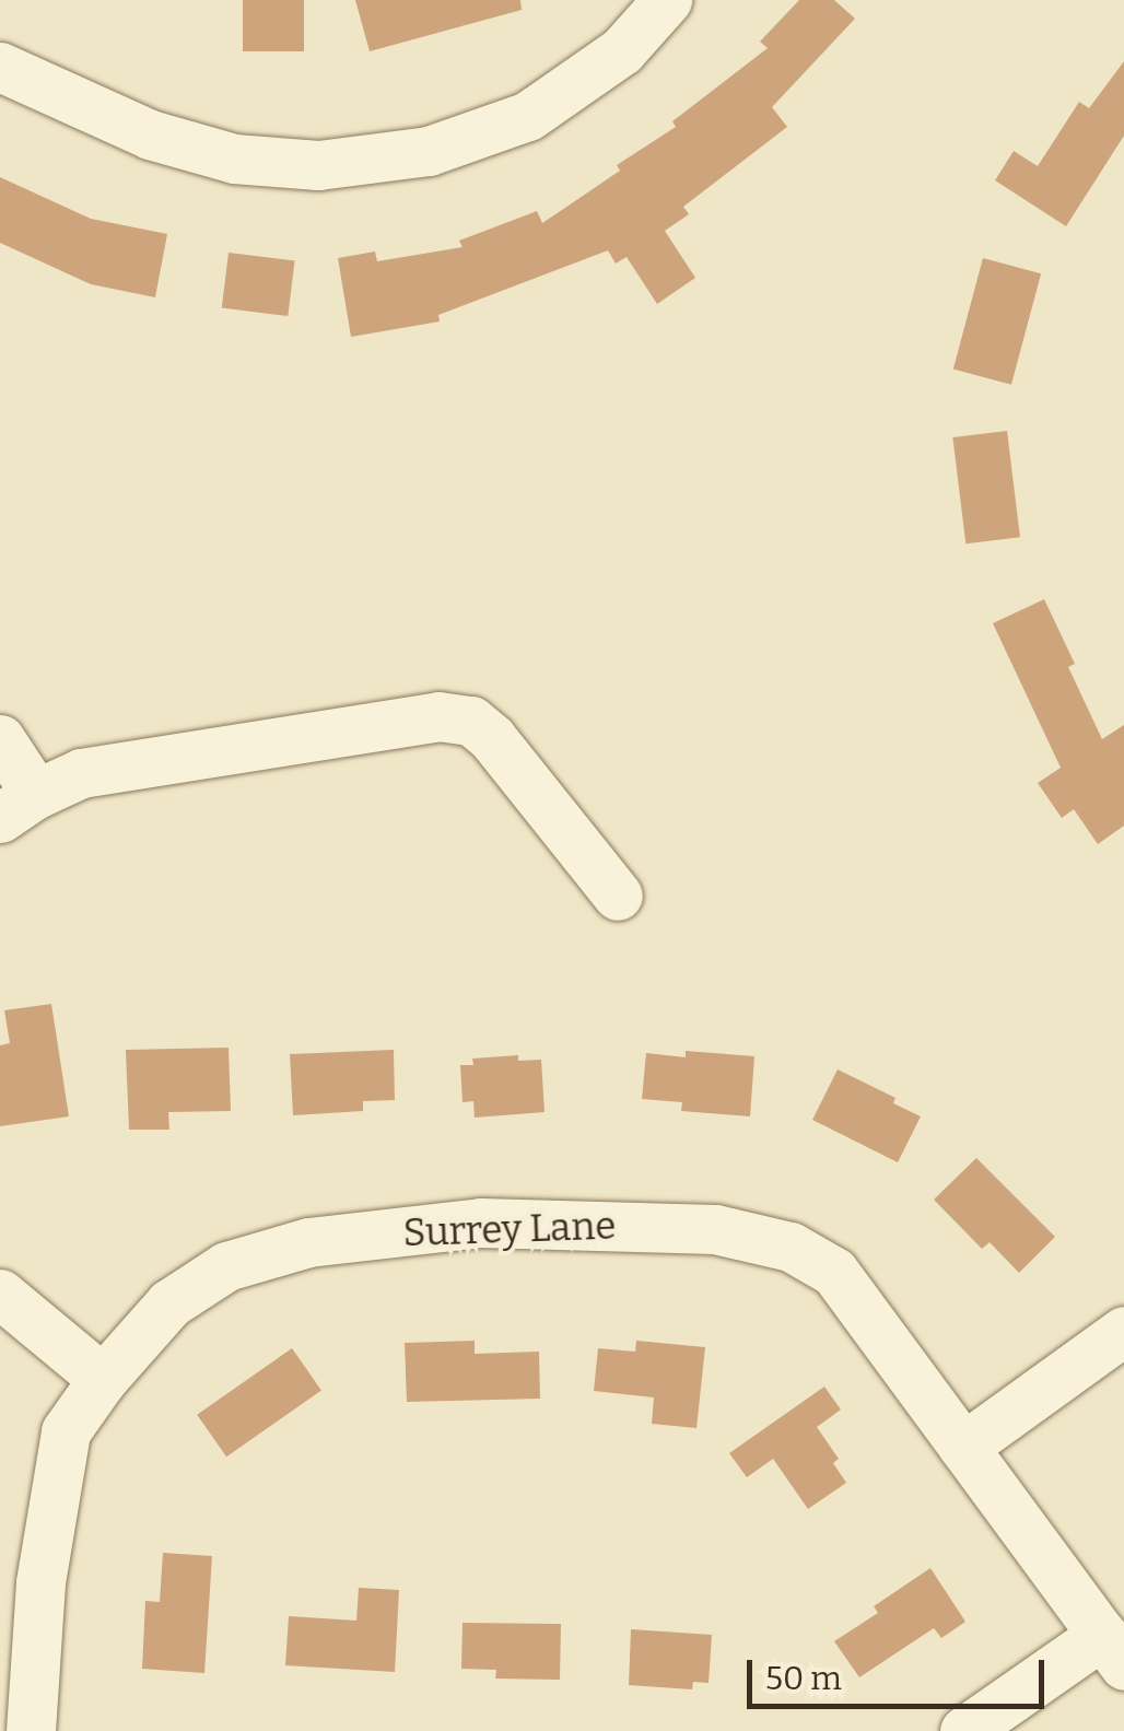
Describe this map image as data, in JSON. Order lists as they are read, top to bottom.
{
  "streets": {
    "street": ["Surrey Lane"]
  },
  "scale_bar": "50 m"
}
